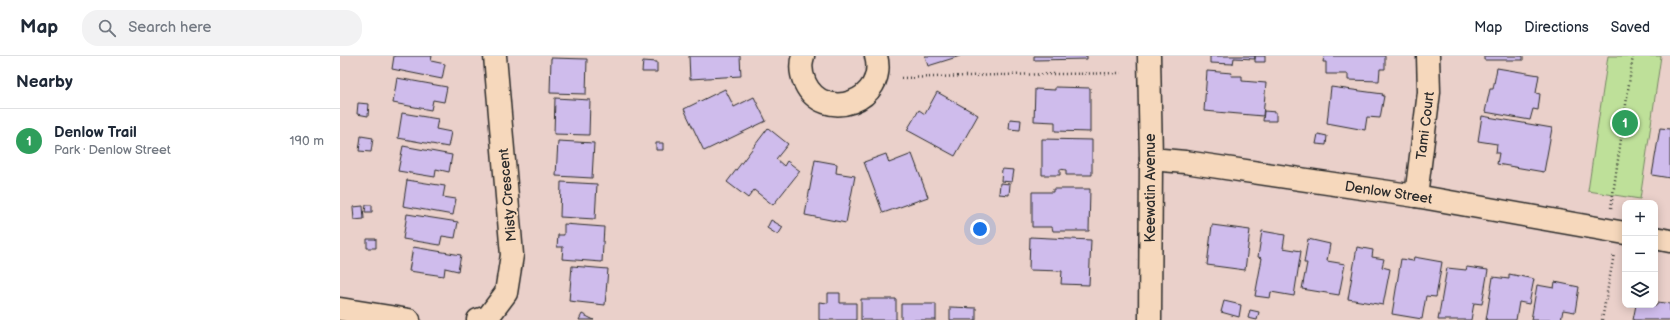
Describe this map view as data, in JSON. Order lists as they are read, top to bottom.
{
  "streets": {
    "street": [
      "Tami Court",
      "Keewatin Avenue",
      "Denlow Street",
      "Misty Crescent"
    ]
  },
  "crossings": [
    ["Tami Court", "Denlow Street"],
    ["Keewatin Avenue", "Denlow Street"]
  ],
  "page": {
    "header": "Map",
    "search": "Search here",
    "nav": ["Map", "Directions", "Saved"],
    "heading": "Nearby",
    "list": [
      {
        "mark": "1",
        "name": "Denlow Trail",
        "note": "Park · Denlow Street",
        "value": "190 m"
      }
    ],
    "pins": "1",
    "map_buttons": ["+", "−"]
  }
}
